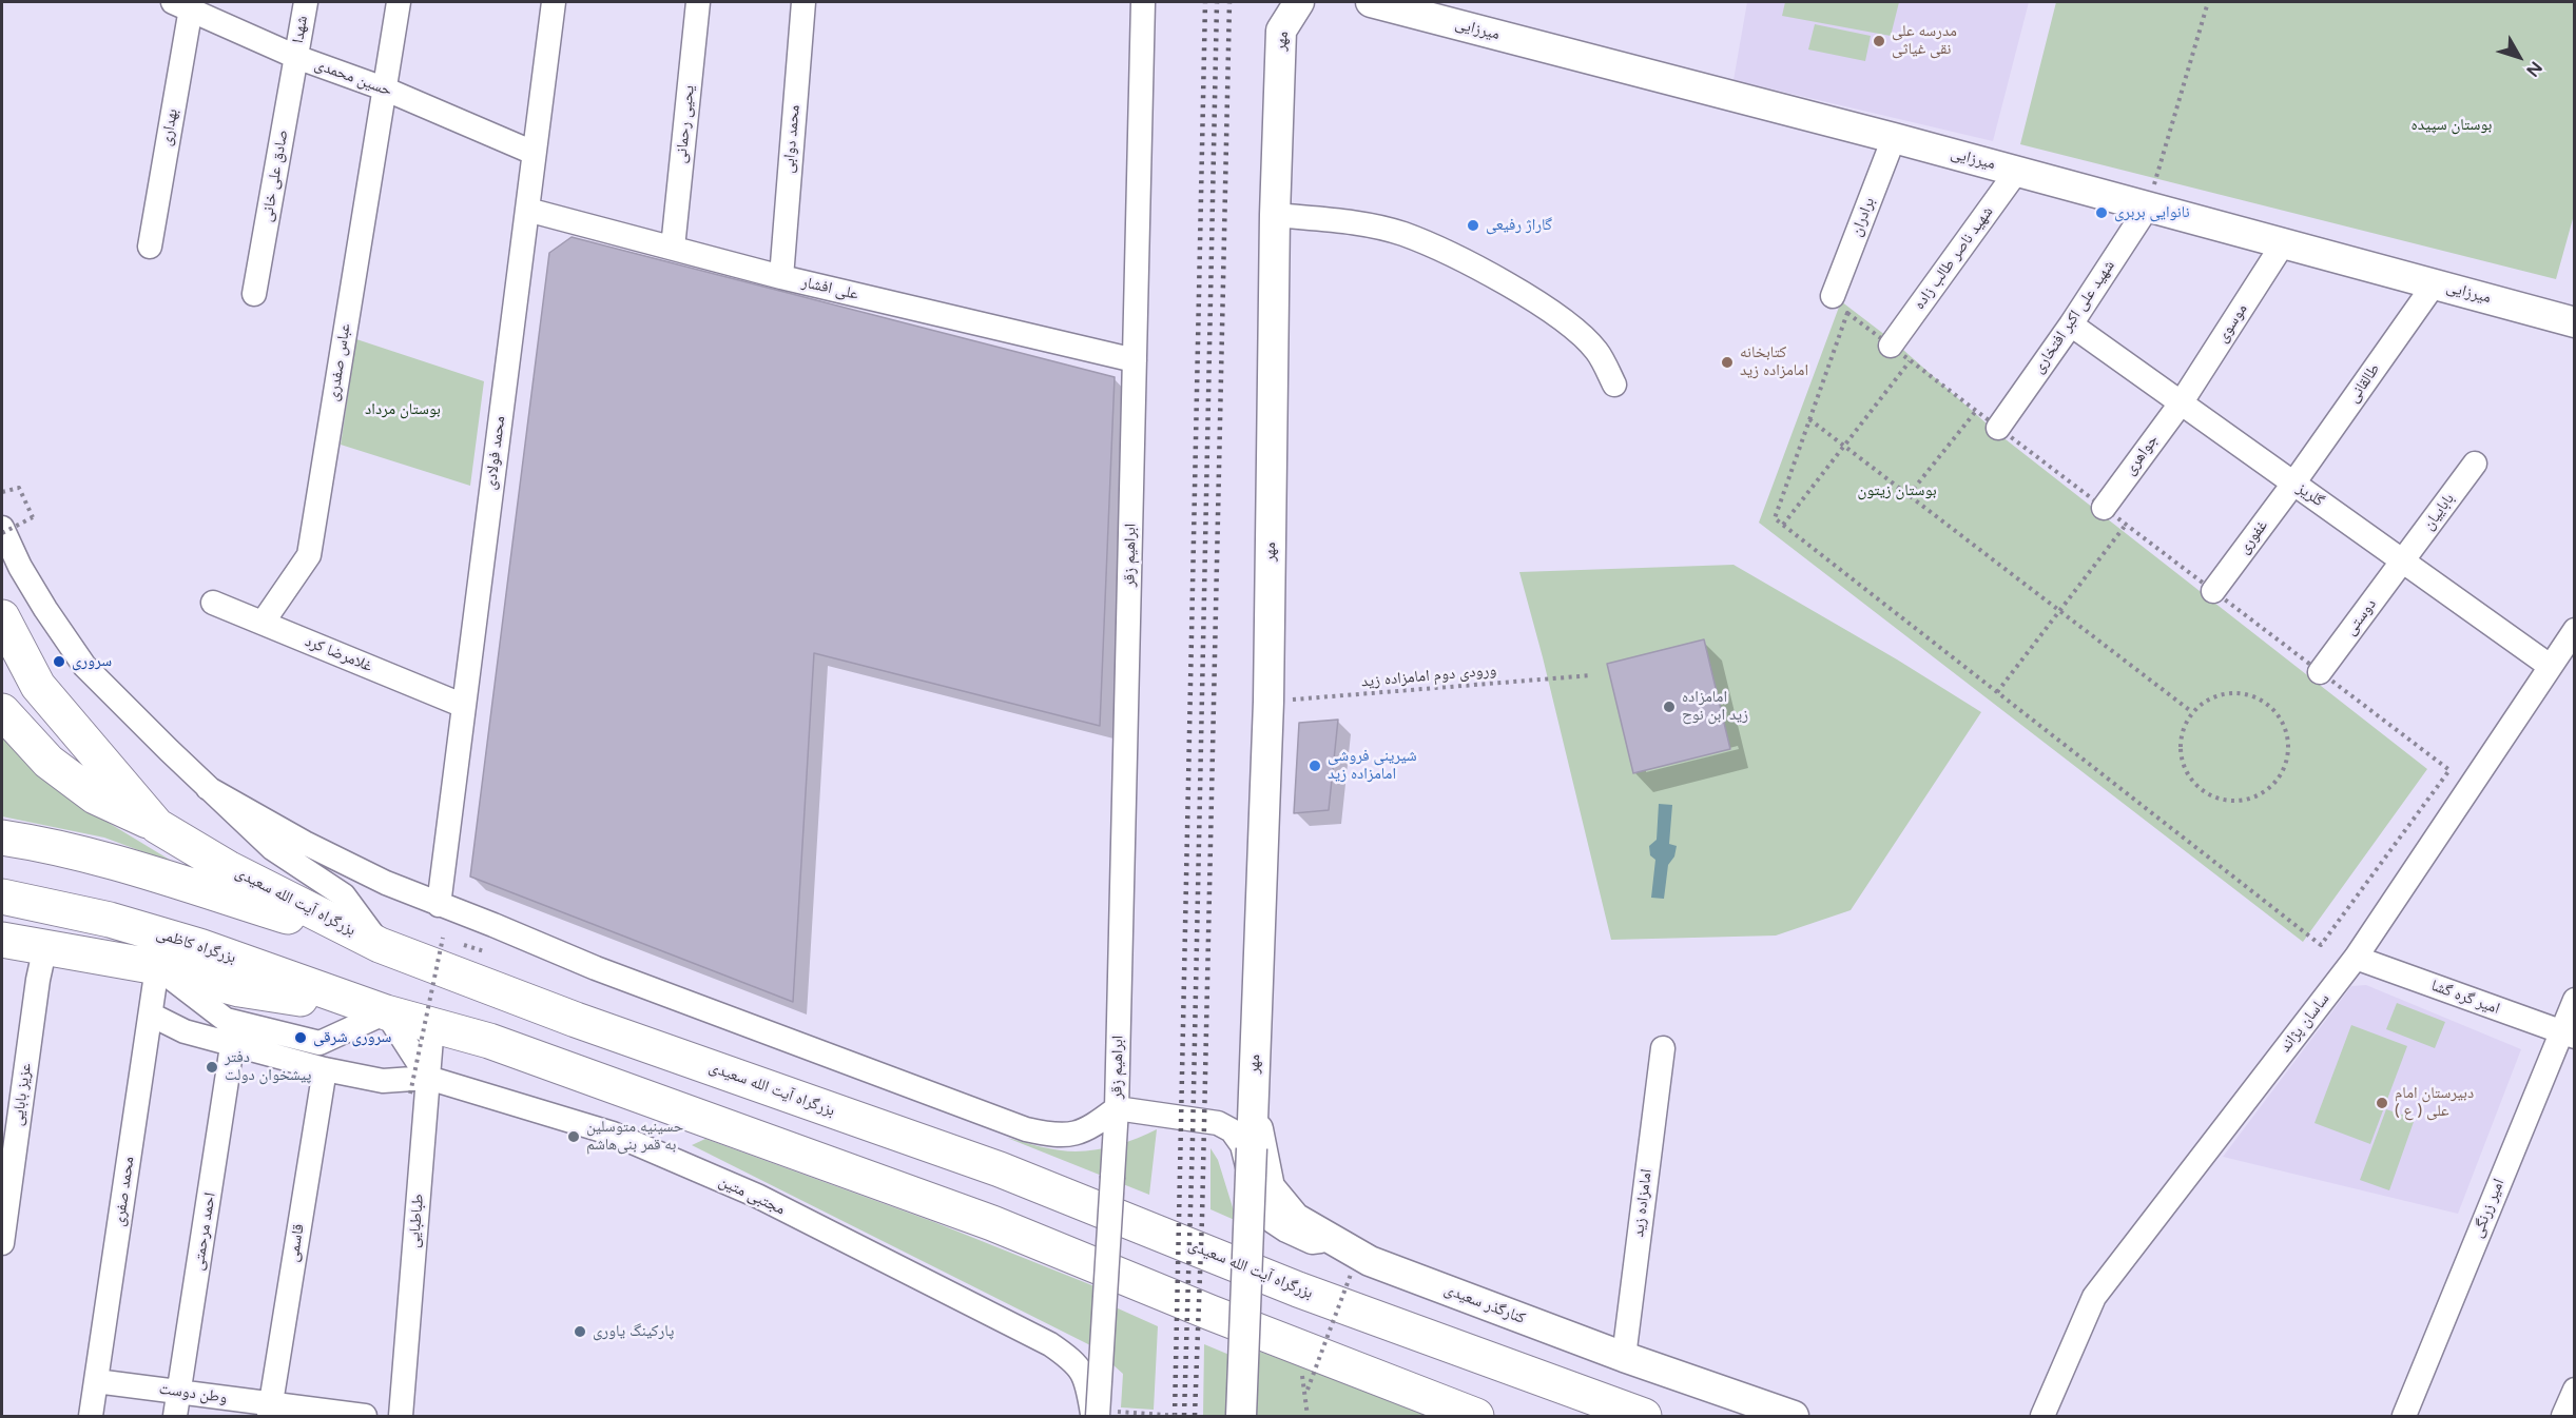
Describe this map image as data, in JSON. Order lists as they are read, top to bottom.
{
  "streets": {
    "highway": ["بزرگراه آیت الله سعیدی", "بزرگراه کاظمی"],
    "main road": ["میرزایی", "مهر", "کنارگذر سعیدی"],
    "street": [
      "شهدا",
      "حسین محمدی",
      "یحیی رحمانی",
      "بهداری",
      "محمد دوابی",
      "صادق علی خانی",
      "برادران",
      "شهید ناصر طالب زاده",
      "علی افشار",
      "شهید علی اکبر افتخاری",
      "موسوی",
      "عباس صفدری",
      "طالقانی",
      "محمد فولادی",
      "جواهری",
      "گلریز",
      "باباییان",
      "غفوری",
      "ابراهیم زقر",
      "دوستی",
      "غلامرضا کرد",
      "امیر گره گشا",
      "ساسان پژاند",
      "عزیز بابایی",
      "محمد صفری",
      "مجتبی متین",
      "امامزاده زید",
      "امیر زرنگی",
      "طباطبایی",
      "احمد مرحمتی",
      "قاسمی",
      "وطن دوست"
    ],
    "path": ["ورودی دوم امامزاده زید"]
  },
  "crossings": [
    ["شهدا", "حسین محمدی"],
    ["شهدا", "صادق علی خانی"],
    ["میرزایی", "برادران"],
    ["میرزایی", "شهید ناصر طالب زاده"],
    ["میرزایی", "شهید علی اکبر افتخاری"],
    ["میرزایی", "موسوی"],
    ["میرزایی", "طالقانی"],
    ["مهر", "ورودی دوم امامزاده زید"],
    ["مهر", "کنارگذر سعیدی"],
    ["حسین محمدی", "بهداری"],
    ["حسین محمدی", "صادق علی خانی"],
    ["حسین محمدی", "عباس صفدری"],
    ["حسین محمدی", "محمد فولادی"],
    ["یحیی رحمانی", "علی افشار"],
    ["محمد دوابی", "علی افشار"],
    ["علی افشار", "محمد فولادی"],
    ["علی افشار", "ابراهیم زقر"],
    ["شهید علی اکبر افتخاری", "گلریز"],
    ["موسوی", "جواهری"],
    ["موسوی", "گلریز"],
    ["عباس صفدری", "غلامرضا کرد"],
    ["طالقانی", "گلریز"],
    ["طالقانی", "غفوری"],
    ["محمد فولادی", "غلامرضا کرد"],
    ["جواهری", "گلریز"],
    ["گلریز", "باباییان"],
    ["گلریز", "غفوری"],
    ["گلریز", "دوستی"],
    ["گلریز", "ساسان پژاند"],
    ["باباییان", "دوستی"],
    ["امیر گره گشا", "ساسان پژاند"],
    ["امیر گره گشا", "امیر زرنگی"],
    ["محمد صفری", "وطن دوست"],
    ["مجتبی متین", "طباطبایی"],
    ["امامزاده زید", "کنارگذر سعیدی"],
    ["احمد مرحمتی", "وطن دوست"],
    ["قاسمی", "وطن دوست"]
  ],
  "parks": ["بوستان سپیده", "بوستان مرداد", "بوستان زیتون"],
  "places": [
    "مدرسه علی نقی غیاثی",
    "نانوایی بربری",
    "گاراژ رفیعی",
    "کتابخانه امامزاده زید",
    "سروری",
    "امامزاده زید ابن نوح",
    "شیرینی فروشی امامزاده زید",
    "سروری شرقی",
    "دفتر پیشخوان دولت",
    "دبیرستان امام علی ( ع )",
    "حسینیه متوسلین به قمر بنی‌هاشم",
    "پارکینگ یاوری"
  ],
  "north": "bottom right"
}
